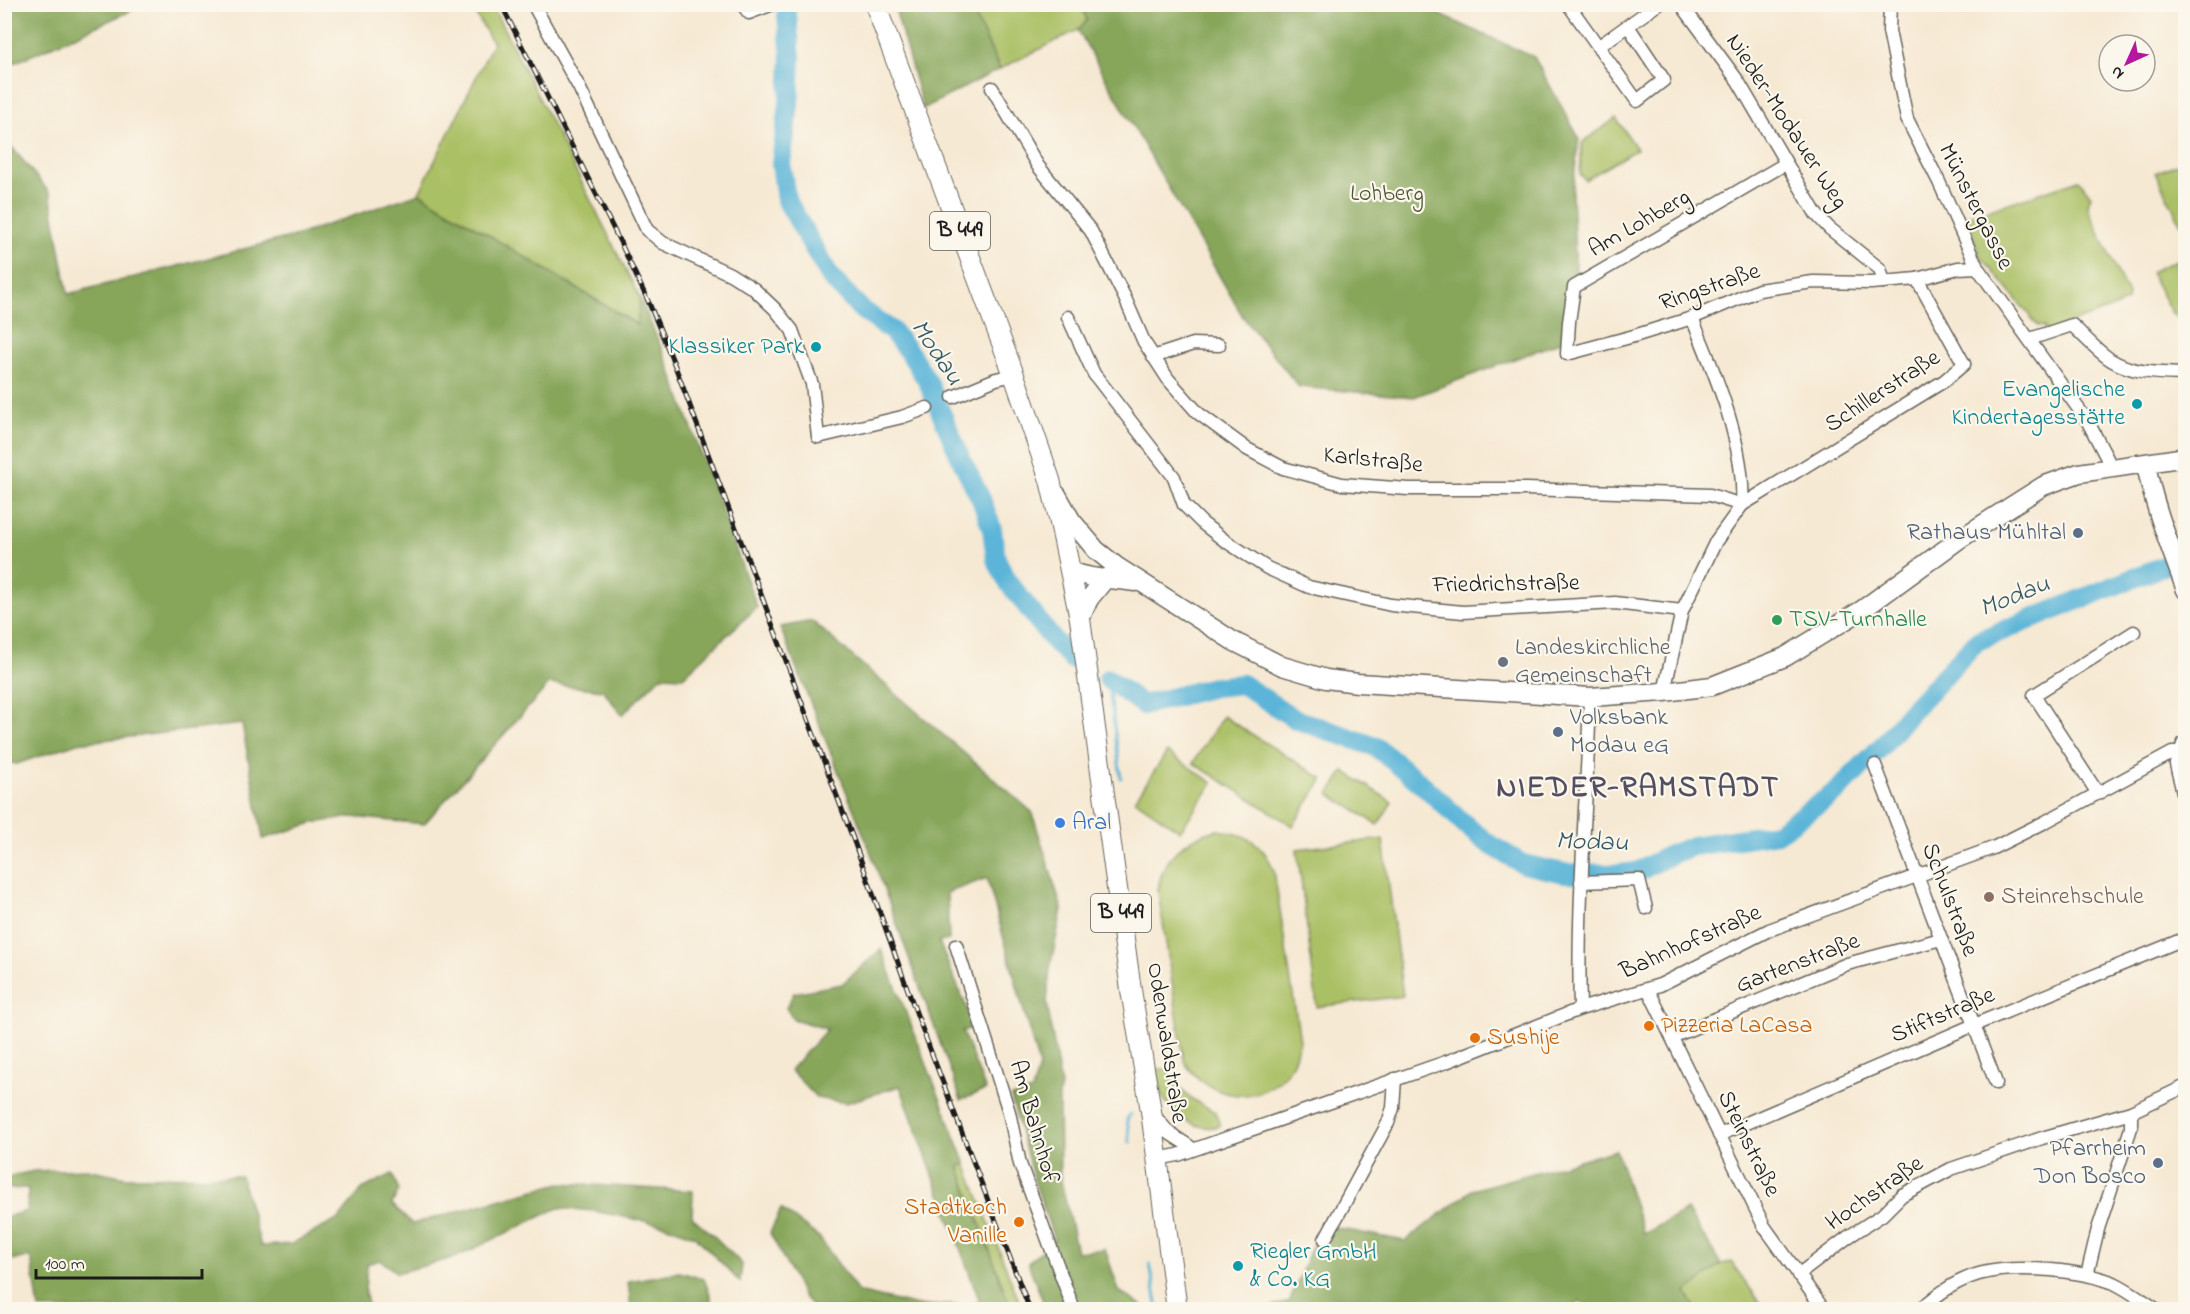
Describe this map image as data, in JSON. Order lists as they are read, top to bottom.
{
  "streets": {
    "main road": ["B 449", "Odenwaldstraße"],
    "street": [
      "Nieder-Modauer Weg",
      "Münstergasse",
      "Am Lohberg",
      "Ringstraße",
      "Schillerstraße",
      "Karlstraße",
      "Friedrichstraße",
      "Schulstraße",
      "Bahnhofstraße",
      "Gartenstraße",
      "Stiftstraße",
      "Am Bahnhof",
      "Steinstraße",
      "Hochstraße"
    ]
  },
  "crossings": [
    ["Nieder-Modauer Weg", "Am Lohberg"],
    ["Nieder-Modauer Weg", "Ringstraße"],
    ["Münstergasse", "Ringstraße"],
    ["Am Lohberg", "Ringstraße"],
    ["B 449", "Odenwaldstraße"],
    ["Ringstraße", "Schillerstraße"],
    ["Schillerstraße", "Karlstraße"],
    ["Schulstraße", "Bahnhofstraße"],
    ["Schulstraße", "Gartenstraße"],
    ["Schulstraße", "Stiftstraße"],
    ["Bahnhofstraße", "Odenwaldstraße"],
    ["Bahnhofstraße", "Steinstraße"],
    ["Gartenstraße", "Steinstraße"],
    ["Stiftstraße", "Steinstraße"],
    ["Steinstraße", "Hochstraße"]
  ],
  "districts": ["NIEDER-RAMSTADT"],
  "water": ["Modau"],
  "parks": ["Lohberg"],
  "places": [
    "Klassiker Park",
    "Evangelische Kindertagesstätte",
    "Rathaus Mühltal",
    "TSV-Turnhalle",
    "Landeskirchliche Gemeinschaft",
    "Volksbank Modau eG",
    "Aral",
    "Steinrehschule",
    "Pizzeria LaCasa",
    "Sushije",
    "Pfarrheim Don Bosco",
    "Stadtkoch Vanille",
    "Riegler GmbH & Co. KG"
  ],
  "scale_bar": "100 m",
  "north": "bottom left"
}
